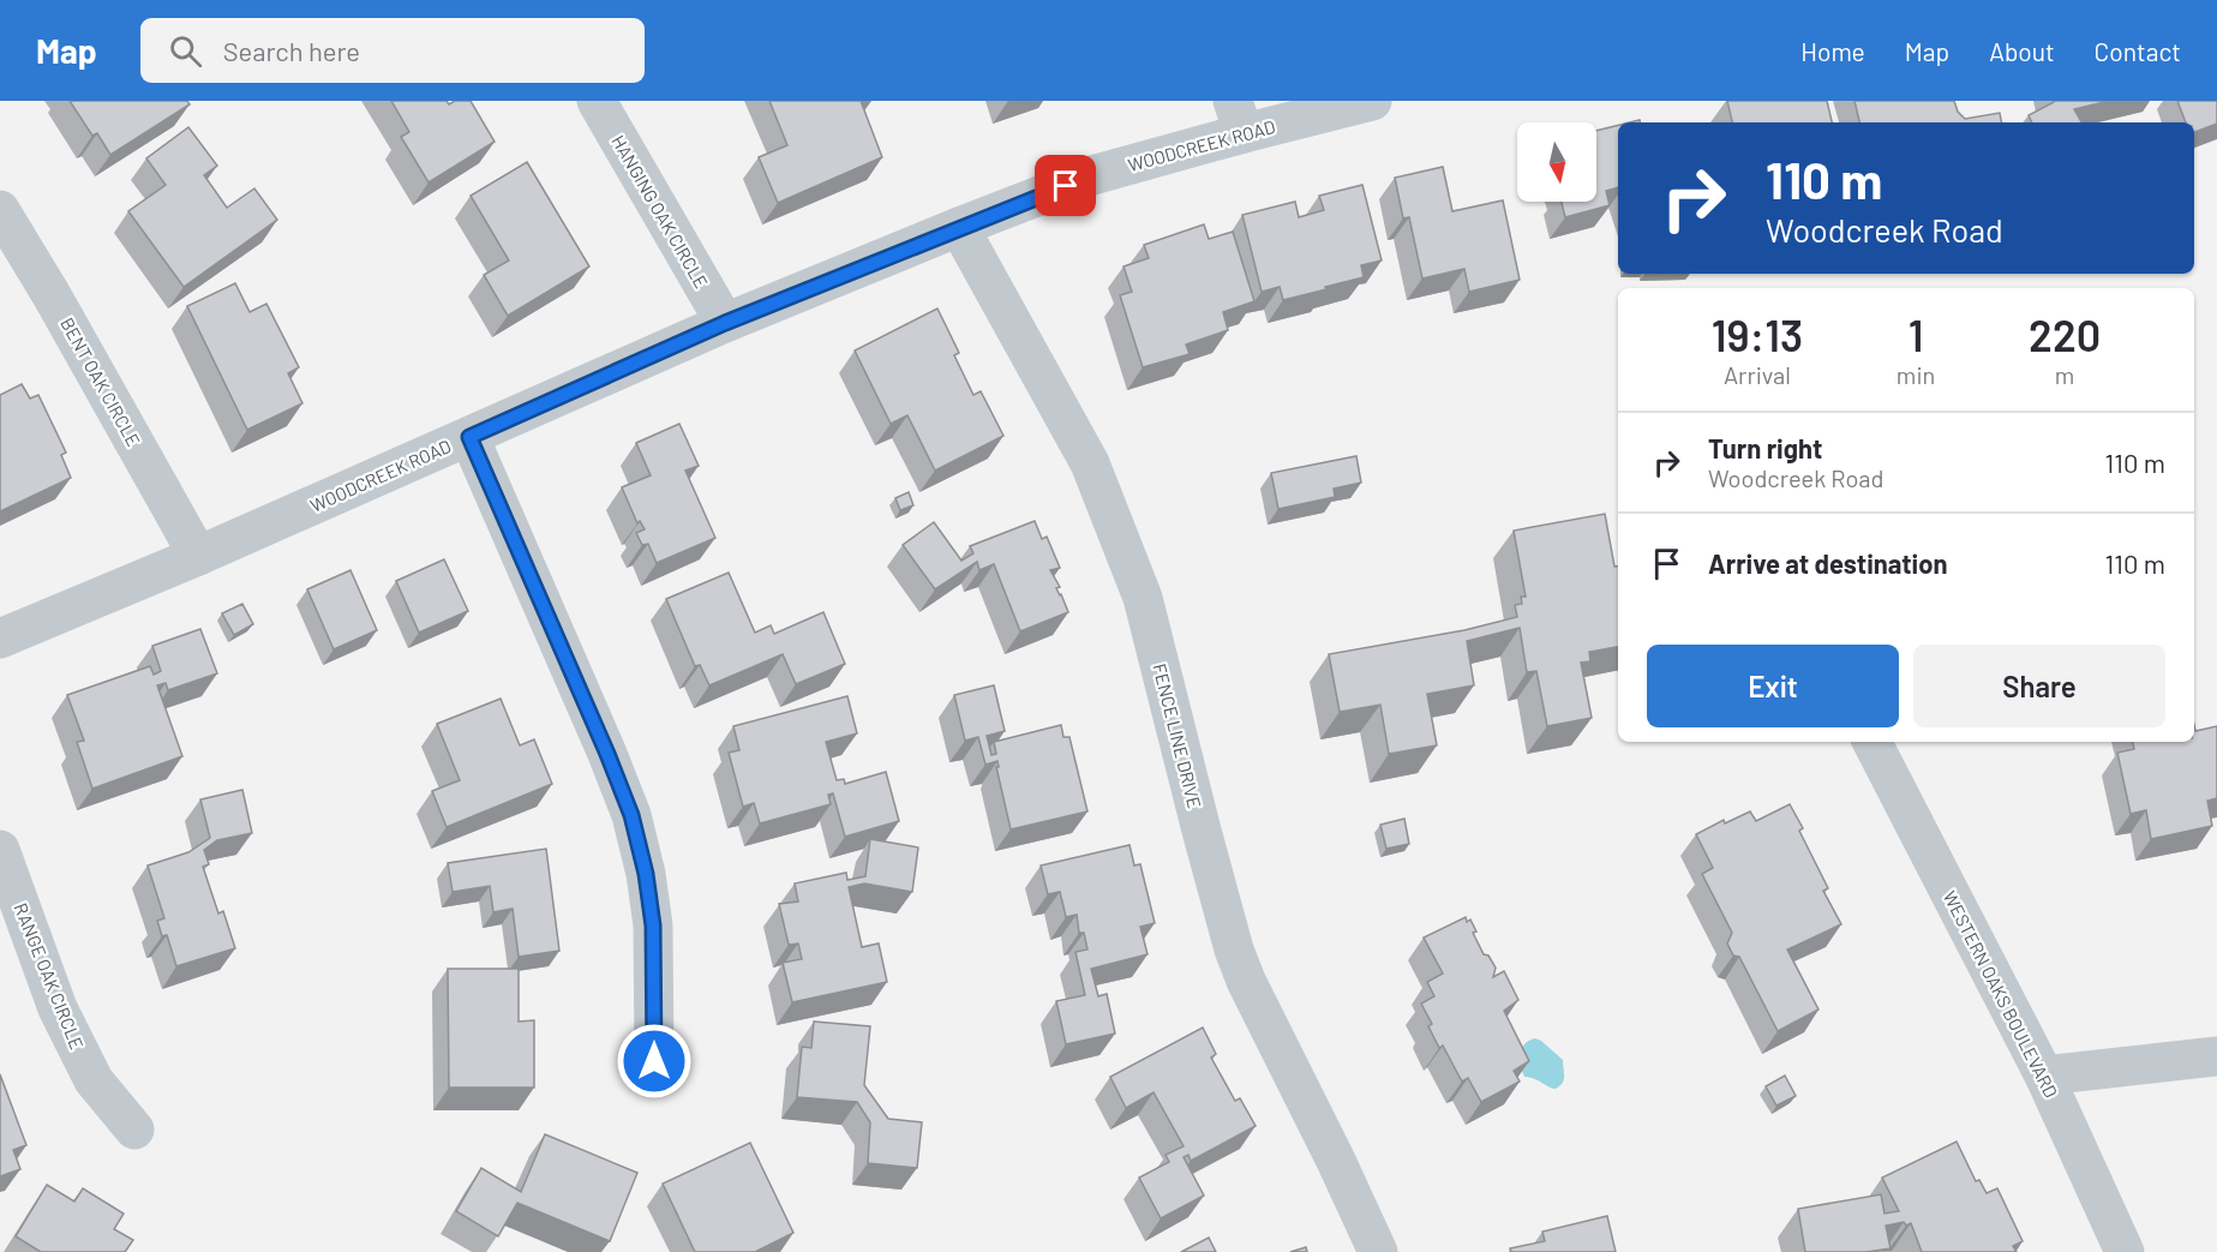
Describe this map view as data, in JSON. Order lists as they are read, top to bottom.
{
  "streets": {
    "street": [
      "WOODCREEK ROAD",
      "HANGING OAK CIRCLE",
      "BENT OAK CIRCLE",
      "FENCE LINE DRIVE",
      "RANGE OAK CIRCLE",
      "WESTERN OAKS BOULEVARD"
    ]
  },
  "crossings": [
    ["WOODCREEK ROAD", "HANGING OAK CIRCLE"],
    ["WOODCREEK ROAD", "BENT OAK CIRCLE"],
    ["WOODCREEK ROAD", "FENCE LINE DRIVE"]
  ],
  "north": "bottom",
  "page": {
    "header": "Map",
    "search": "Search here",
    "nav": [
      "Home",
      "Map",
      "About",
      "Contact"
    ],
    "turn": ["110 m", "Woodcreek Road"],
    "eta": [
      "19:13",
      "Arrival",
      "1",
      "min",
      "220",
      "m"
    ],
    "list": [
      {
        "name": "Turn right",
        "note": "Woodcreek Road",
        "value": "110 m"
      },
      {
        "name": "Arrive at destination",
        "value": "110 m"
      }
    ],
    "buttons": ["Exit", "Share"]
  }
}
